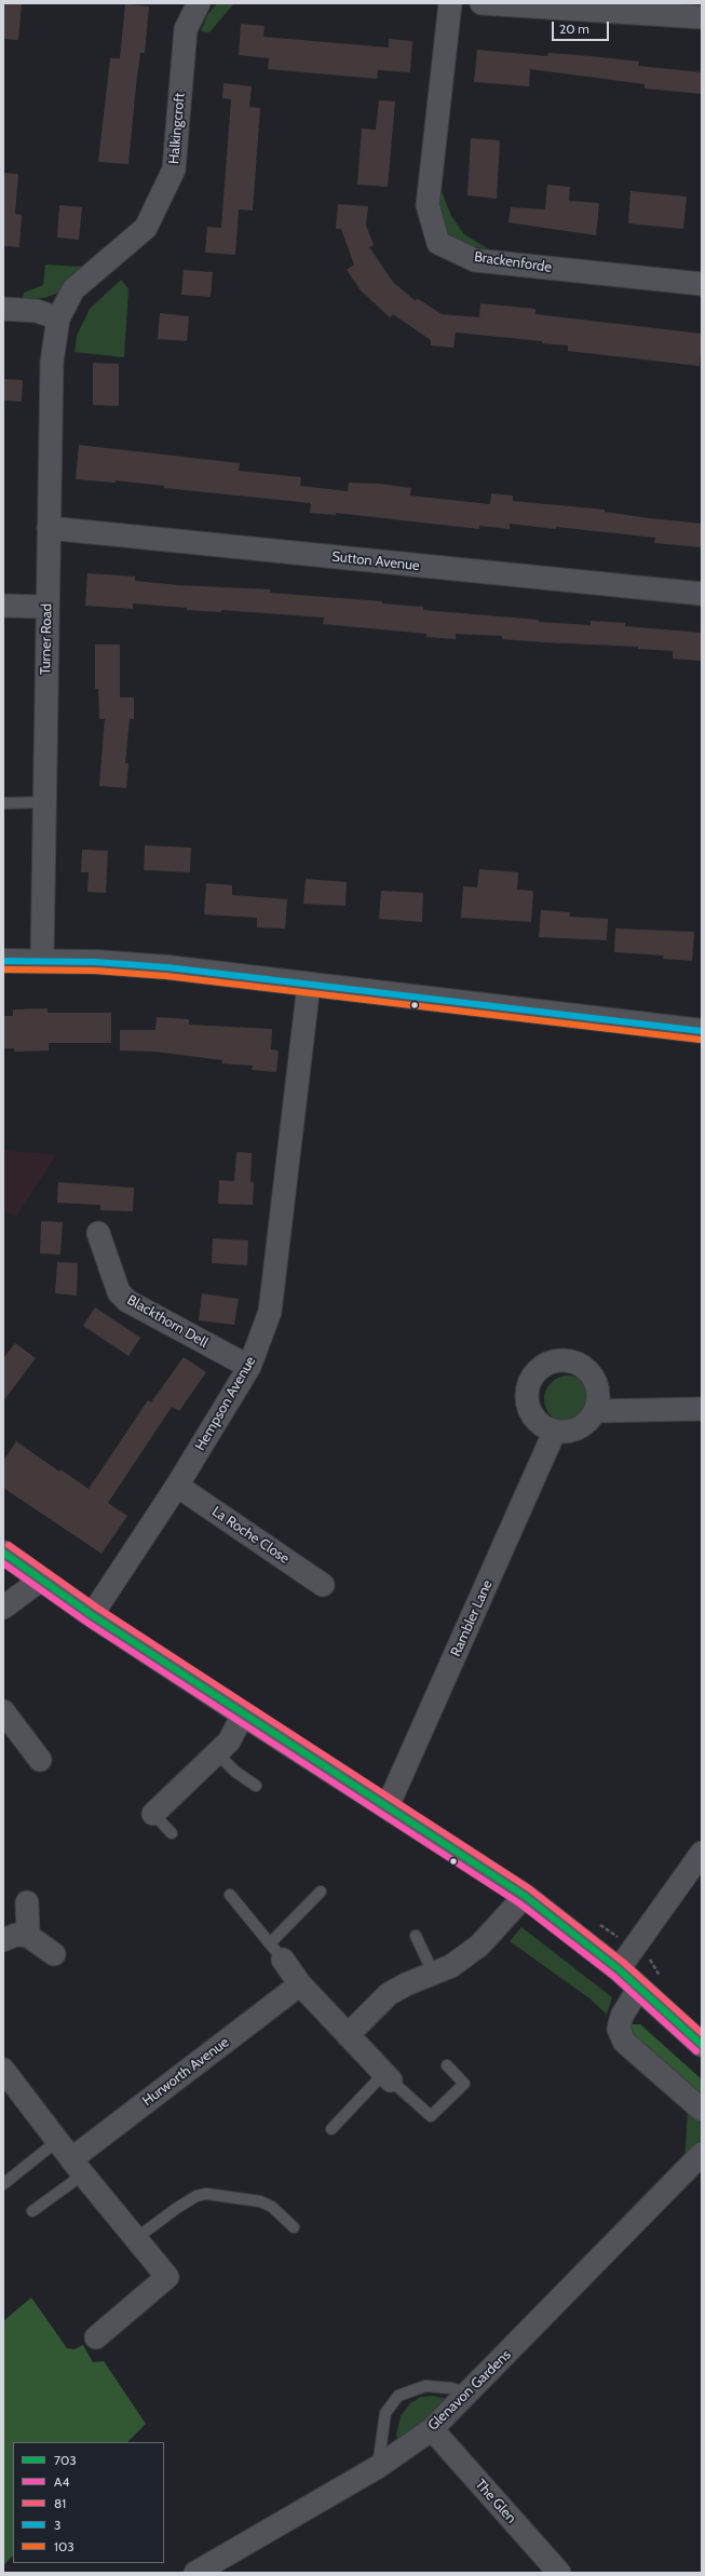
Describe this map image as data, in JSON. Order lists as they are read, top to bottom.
{
  "streets": {
    "street": [
      "Halkingcroft",
      "Brackenforde",
      "Sutton Avenue",
      "Turner Road",
      "Blackthorn Dell",
      "Hempson Avenue",
      "La Roche Close",
      "Rambler Lane",
      "Hurworth Avenue",
      "Glenavon Gardens",
      "The Glen"
    ]
  },
  "crossings": [
    ["Halkingcroft", "Turner Road"],
    ["Sutton Avenue", "Turner Road"],
    ["Blackthorn Dell", "Hempson Avenue"],
    ["Hempson Avenue", "La Roche Close"],
    ["Glenavon Gardens", "The Glen"]
  ],
  "lines": [
    "transit line 3",
    "transit line 103",
    "transit line 81",
    "transit line 703",
    "transit line A4"
  ],
  "legend": [
    "703",
    "A4",
    "81",
    "3",
    "103"
  ],
  "scale_bar": "20 m"
}
